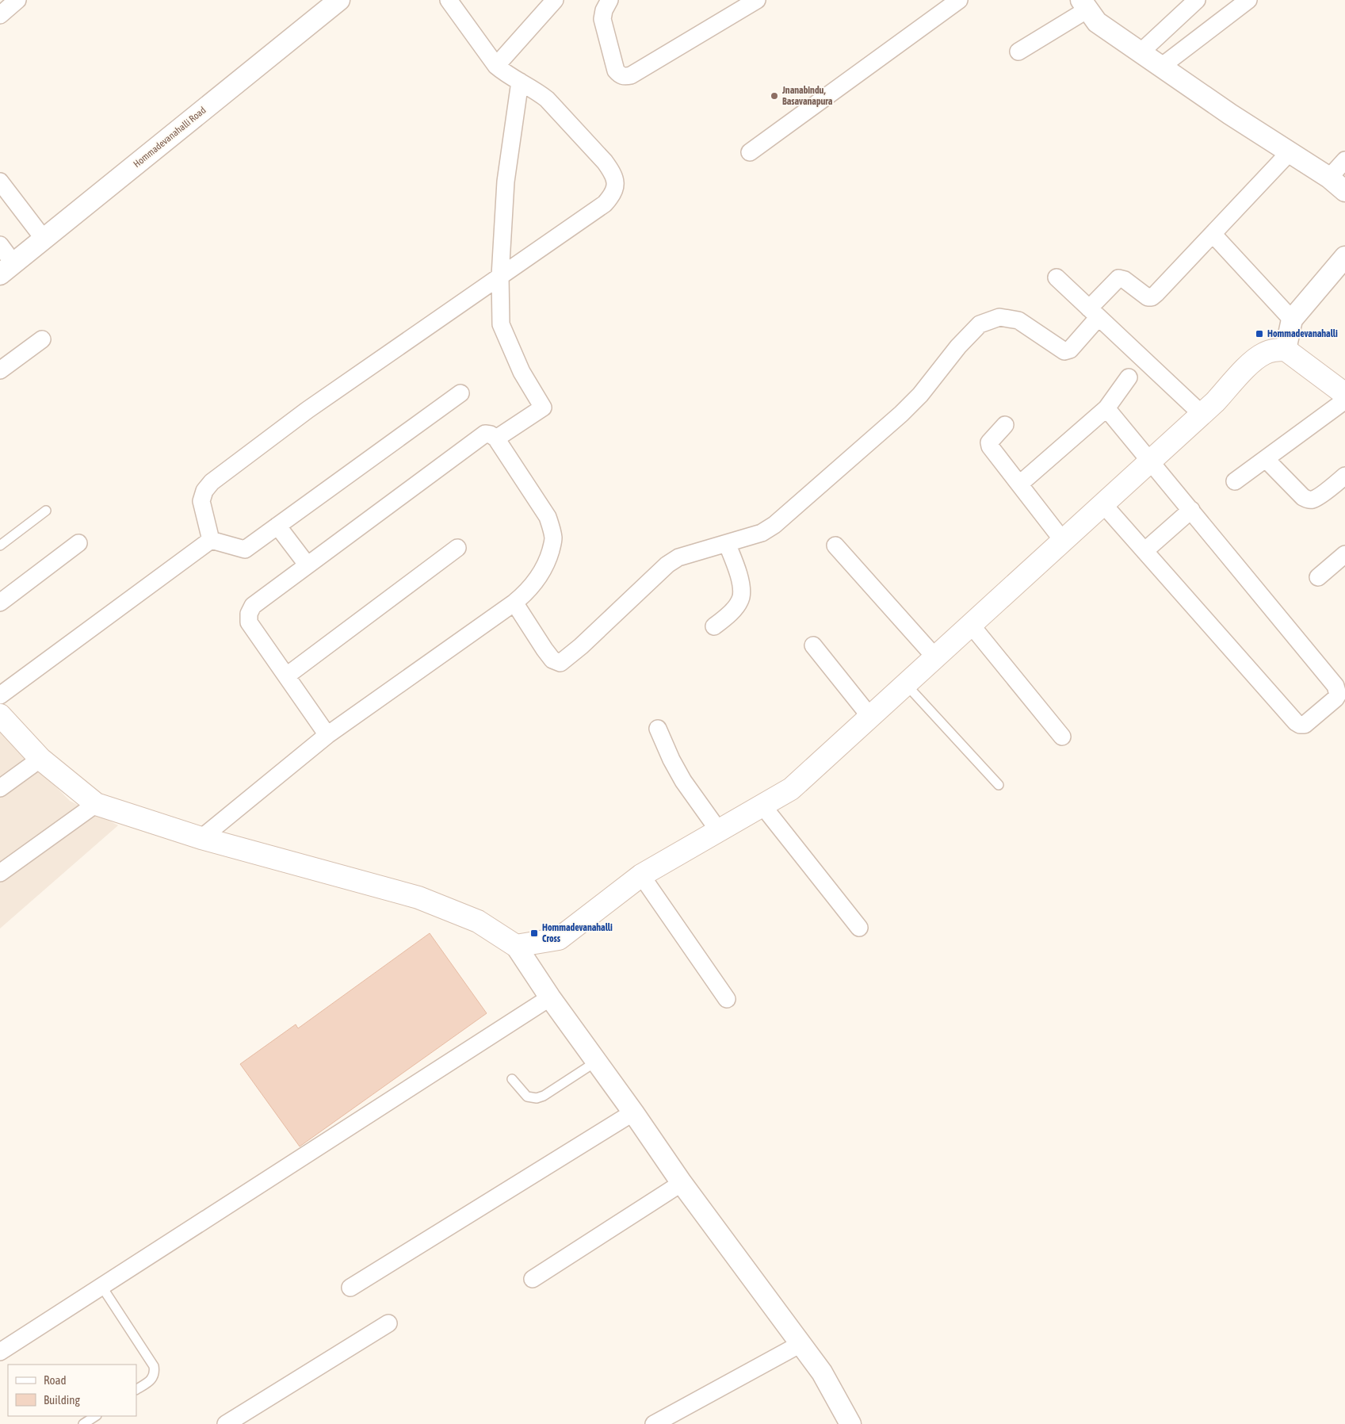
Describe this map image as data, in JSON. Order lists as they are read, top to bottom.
{
  "streets": {
    "street": ["Hommadevanahalli Road"]
  },
  "places": {
    "other": ["Jnanabindu, Basavanapura"],
    "transit": ["Hommadevanahalli", "Hommadevanahalli Cross"]
  },
  "legend": ["Road", "Building"]
}
